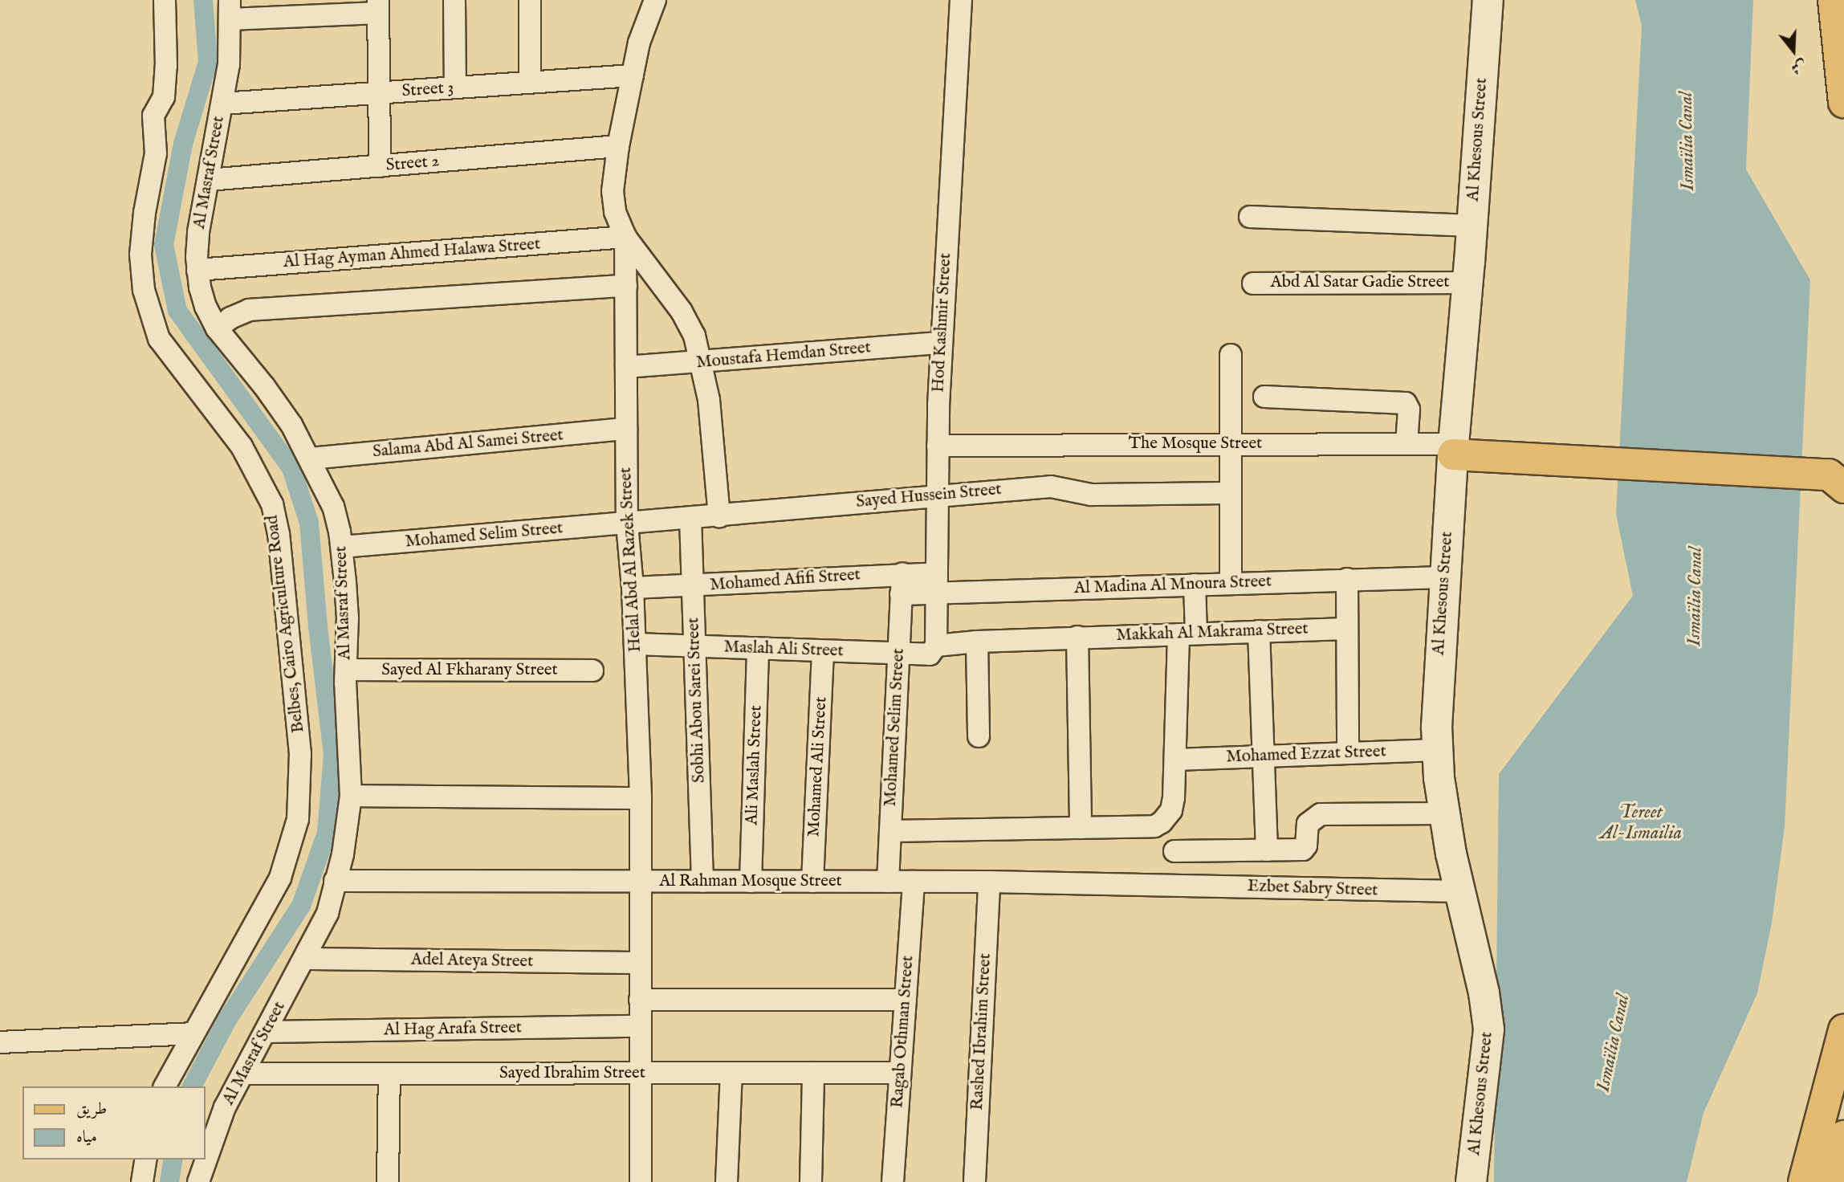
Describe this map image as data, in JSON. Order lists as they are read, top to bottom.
{
  "streets": {
    "main road": ["Al Khesous Street"],
    "street": [
      "Street 3",
      "Street 2",
      "Al Masraf Street",
      "Al Hag Ayman Ahmed Halawa Street",
      "Abd Al Satar Gadie Street",
      "Hod Kashmir Street",
      "Moustafa Hemdan Street",
      "Salama Abd Al Samei Street",
      "The Mosque Street",
      "Sayed Hussein Street",
      "Mohamed Selim Street",
      "Helal Abd Al Razek Street",
      "Mohamed Afifi Street",
      "Al Madina Al Mnoura Street",
      "Belbes, Cairo Agriculture Road",
      "Makkah Al Makrama Street",
      "Maslah Ali Street",
      "Sayed Al Fkharany Street",
      "Sobhi Abou Sarei Street",
      "Mohamed Ezzat Street",
      "Ali Maslah Street",
      "Mohamed Ali Street",
      "Al Rahman Mosque Street",
      "Ezbet Sabry Street",
      "Adel Ateya Street",
      "Al Hag Arafa Street",
      "Ragab Othman Street",
      "Rashed Ibrahim Street",
      "Sayed Ibrahim Street"
    ]
  },
  "crossings": [
    ["Street 3", "Al Masraf Street"],
    ["Al Khesous Street", "Abd Al Satar Gadie Street"],
    ["Al Khesous Street", "The Mosque Street"],
    ["Al Khesous Street", "Al Madina Al Mnoura Street"],
    ["Al Khesous Street", "Mohamed Ezzat Street"],
    ["Al Khesous Street", "Ezbet Sabry Street"],
    ["Street 2", "Al Masraf Street"],
    ["Al Masraf Street", "Al Hag Ayman Ahmed Halawa Street"],
    ["Al Masraf Street", "Salama Abd Al Samei Street"],
    ["Al Masraf Street", "Mohamed Selim Street"],
    ["Al Masraf Street", "Sayed Al Fkharany Street"],
    ["Al Masraf Street", "Al Rahman Mosque Street"],
    ["Al Masraf Street", "Adel Ateya Street"],
    ["Al Masraf Street", "Al Hag Arafa Street"],
    ["Al Masraf Street", "Sayed Ibrahim Street"],
    ["Al Hag Ayman Ahmed Halawa Street", "Helal Abd Al Razek Street"],
    ["Hod Kashmir Street", "Moustafa Hemdan Street"],
    ["Hod Kashmir Street", "The Mosque Street"],
    ["Hod Kashmir Street", "Sayed Hussein Street"],
    ["Hod Kashmir Street", "Mohamed Afifi Street"],
    ["Hod Kashmir Street", "Al Madina Al Mnoura Street"],
    ["Hod Kashmir Street", "Makkah Al Makrama Street"],
    ["Hod Kashmir Street", "Maslah Ali Street"],
    ["Moustafa Hemdan Street", "Helal Abd Al Razek Street"],
    ["Salama Abd Al Samei Street", "Helal Abd Al Razek Street"],
    ["Sayed Hussein Street", "Mohamed Selim Street"],
    ["Sayed Hussein Street", "Helal Abd Al Razek Street"],
    ["Sayed Hussein Street", "Sobhi Abou Sarei Street"],
    ["Mohamed Selim Street", "Helal Abd Al Razek Street"],
    ["Mohamed Selim Street", "Mohamed Afifi Street"],
    ["Mohamed Selim Street", "Maslah Ali Street"],
    ["Mohamed Selim Street", "Al Rahman Mosque Street"],
    ["Helal Abd Al Razek Street", "Mohamed Afifi Street"],
    ["Helal Abd Al Razek Street", "Maslah Ali Street"],
    ["Helal Abd Al Razek Street", "Al Rahman Mosque Street"],
    ["Helal Abd Al Razek Street", "Adel Ateya Street"],
    ["Helal Abd Al Razek Street", "Al Hag Arafa Street"],
    ["Helal Abd Al Razek Street", "Sayed Ibrahim Street"],
    ["Mohamed Afifi Street", "Al Madina Al Mnoura Street"],
    ["Mohamed Afifi Street", "Sobhi Abou Sarei Street"],
    ["Makkah Al Makrama Street", "Maslah Ali Street"],
    ["Maslah Ali Street", "Sobhi Abou Sarei Street"],
    ["Maslah Ali Street", "Ali Maslah Street"],
    ["Maslah Ali Street", "Mohamed Ali Street"],
    ["Sobhi Abou Sarei Street", "Al Rahman Mosque Street"],
    ["Ali Maslah Street", "Al Rahman Mosque Street"],
    ["Mohamed Ali Street", "Al Rahman Mosque Street"],
    ["Al Rahman Mosque Street", "Ezbet Sabry Street"],
    ["Al Rahman Mosque Street", "Ragab Othman Street"],
    ["Al Rahman Mosque Street", "Rashed Ibrahim Street"],
    ["Ragab Othman Street", "Sayed Ibrahim Street"]
  ],
  "water": ["Ismaïlia Canal", "Tereet Al-Ismailia"],
  "legend": ["طريق", "مياه"],
  "north": "bottom"
}
